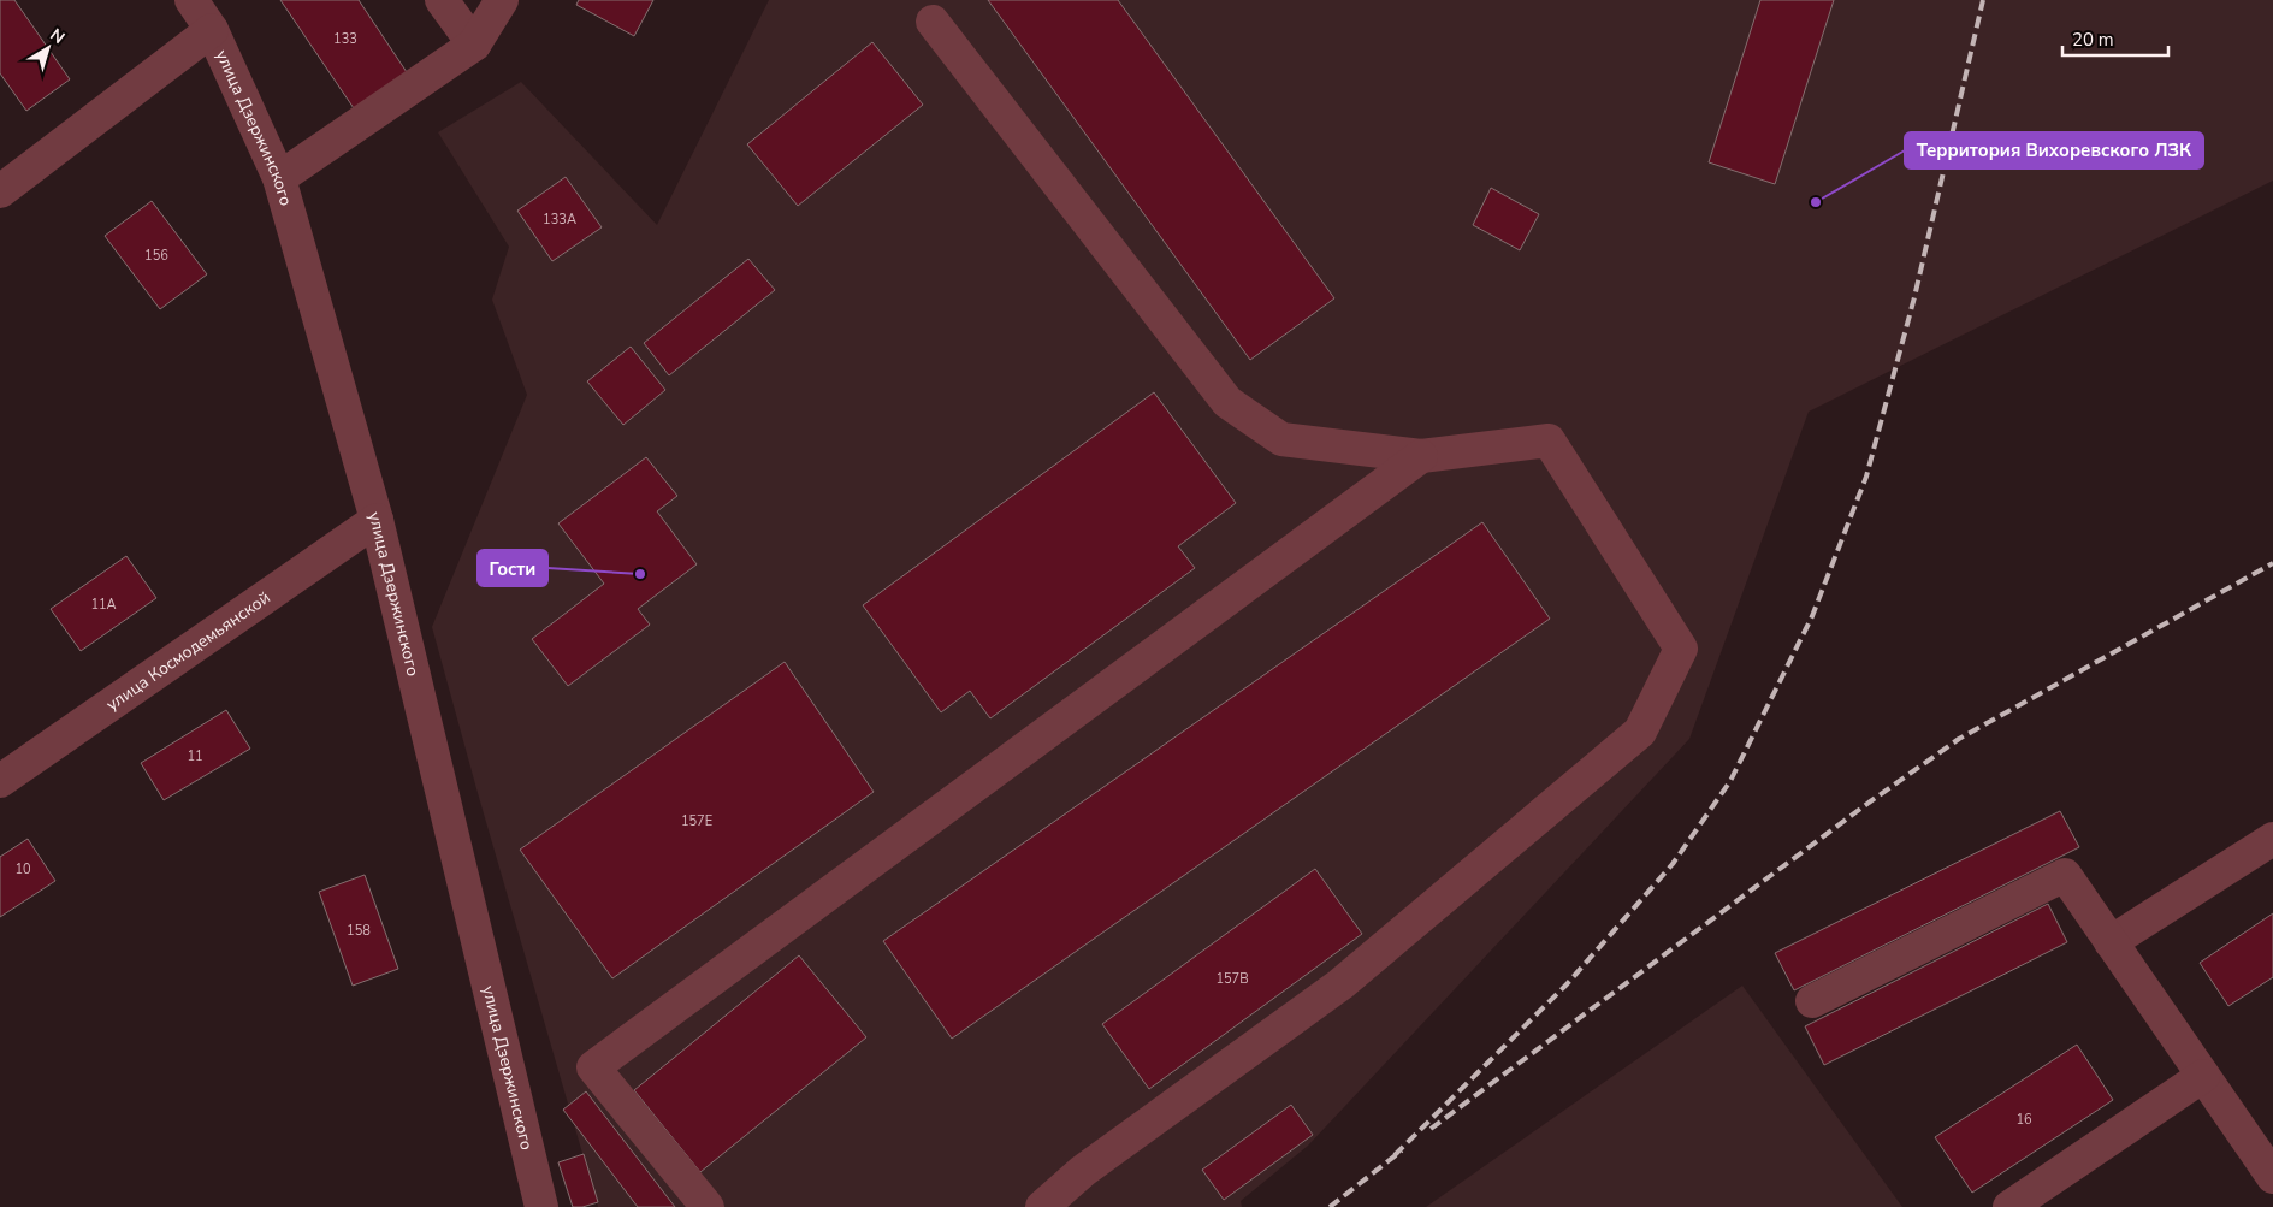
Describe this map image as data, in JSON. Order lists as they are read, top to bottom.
{
  "streets": {
    "street": ["улица Дзержинского", "улица Космодемьянской"]
  },
  "crossings": [
    ["улица Дзержинского", "улица Космодемьянской"]
  ],
  "places": ["Территория Вихоревского ЛЗК", "Гости"],
  "house_numbers": [
    "133",
    "133А",
    "156",
    "11А",
    "11",
    "157Е",
    "10",
    "158",
    "157В",
    "16"
  ],
  "scale_bar": "20 m",
  "north": "top right"
}
